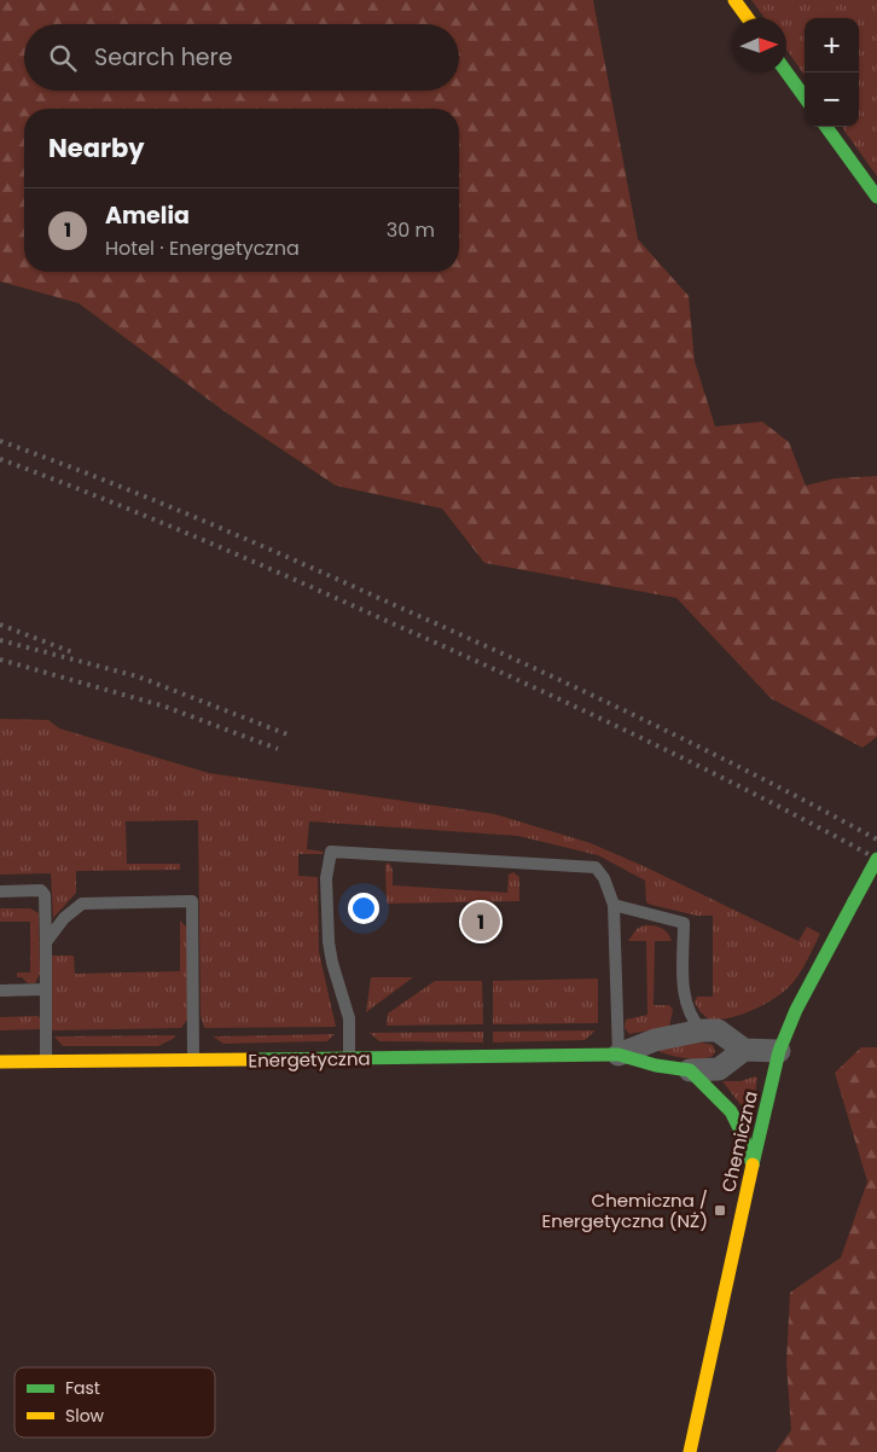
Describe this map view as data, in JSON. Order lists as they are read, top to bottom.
{
  "streets": {
    "street": ["Energetyczna", "Chemiczna"]
  },
  "crossings": [
    ["Energetyczna", "Chemiczna"]
  ],
  "places": {
    "transit": ["Chemiczna / Energetyczna (NŻ)"]
  },
  "legend": ["Fast", "Slow"],
  "north": "right",
  "page": {
    "map_buttons": ["+", "−"],
    "search": "Search here",
    "heading": "Nearby",
    "list": [
      {
        "mark": "1",
        "name": "Amelia",
        "note": "Hotel · Energetyczna",
        "value": "30 m"
      }
    ],
    "pins": "1"
  }
}
